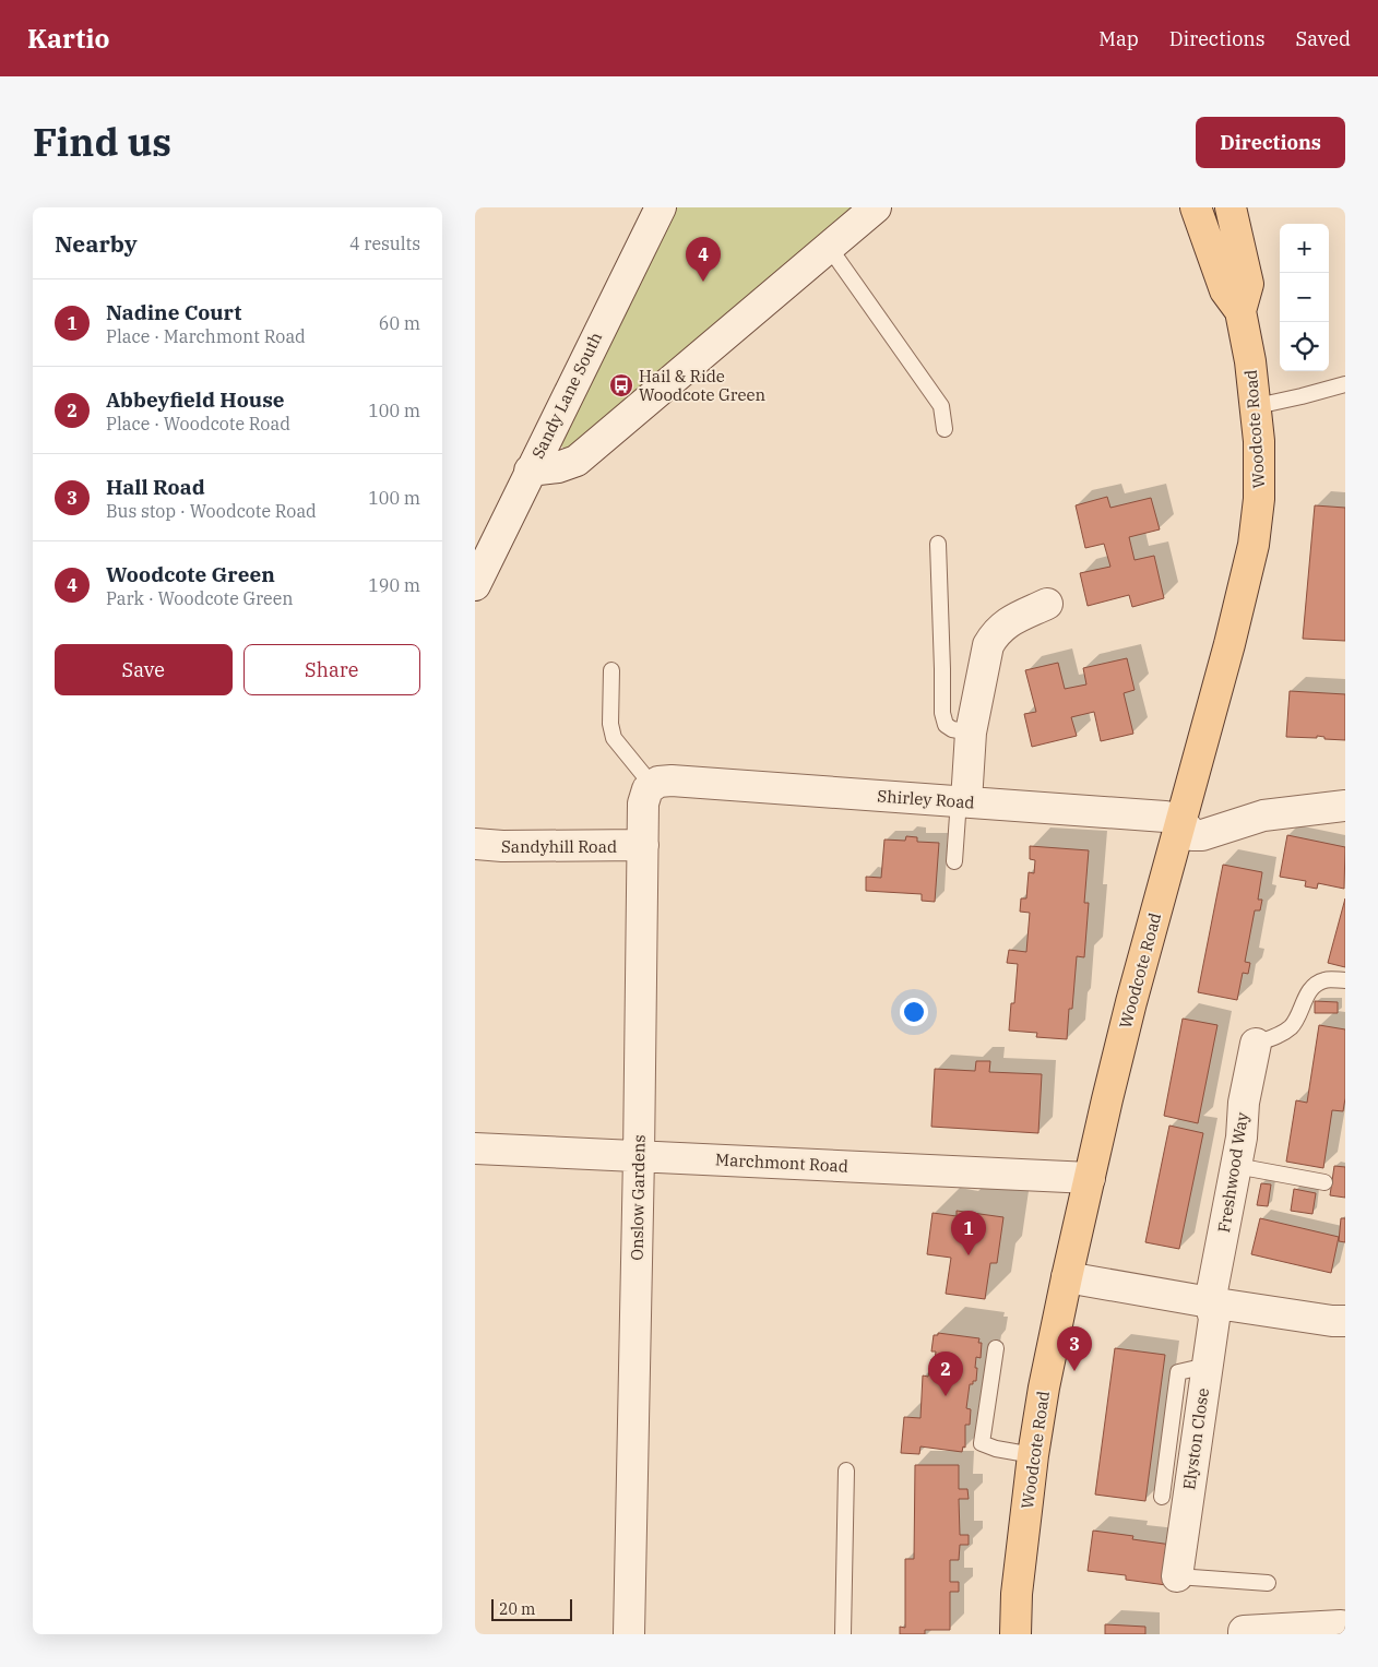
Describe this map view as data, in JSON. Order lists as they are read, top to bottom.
{
  "streets": {
    "main road": ["Woodcote Road"],
    "street": [
      "Sandy Lane South",
      "Shirley Road",
      "Sandyhill Road",
      "Marchmont Road",
      "Freshwood Way",
      "Onslow Gardens",
      "Elyston Close"
    ]
  },
  "crossings": [
    ["Woodcote Road", "Shirley Road"],
    ["Woodcote Road", "Marchmont Road"],
    ["Shirley Road", "Onslow Gardens"],
    ["Sandyhill Road", "Onslow Gardens"],
    ["Marchmont Road", "Onslow Gardens"],
    ["Freshwood Way", "Elyston Close"]
  ],
  "places": {
    "bus stop": ["Hail & Ride Woodcote Green"]
  },
  "scale_bar": "20 m",
  "page": {
    "header": "Kartio",
    "nav": ["Map", "Directions", "Saved"],
    "title": "Find us",
    "buttons": [
      "Directions",
      ["Save", "Share"]
    ],
    "heading": ["Nearby", "4 results"],
    "map_buttons": ["+", "−"],
    "pins": [
      "4",
      "1",
      "3",
      "2"
    ],
    "list": [
      {
        "mark": "1",
        "name": "Nadine Court",
        "note": "Place · Marchmont Road",
        "value": "60 m"
      },
      {
        "mark": "2",
        "name": "Abbeyfield House",
        "note": "Place · Woodcote Road",
        "value": "100 m"
      },
      {
        "mark": "3",
        "name": "Hall Road",
        "note": "Bus stop · Woodcote Road",
        "value": "100 m"
      },
      {
        "mark": "4",
        "name": "Woodcote Green",
        "note": "Park · Woodcote Green",
        "value": "190 m"
      }
    ],
    "scale": "20 m"
  }
}
